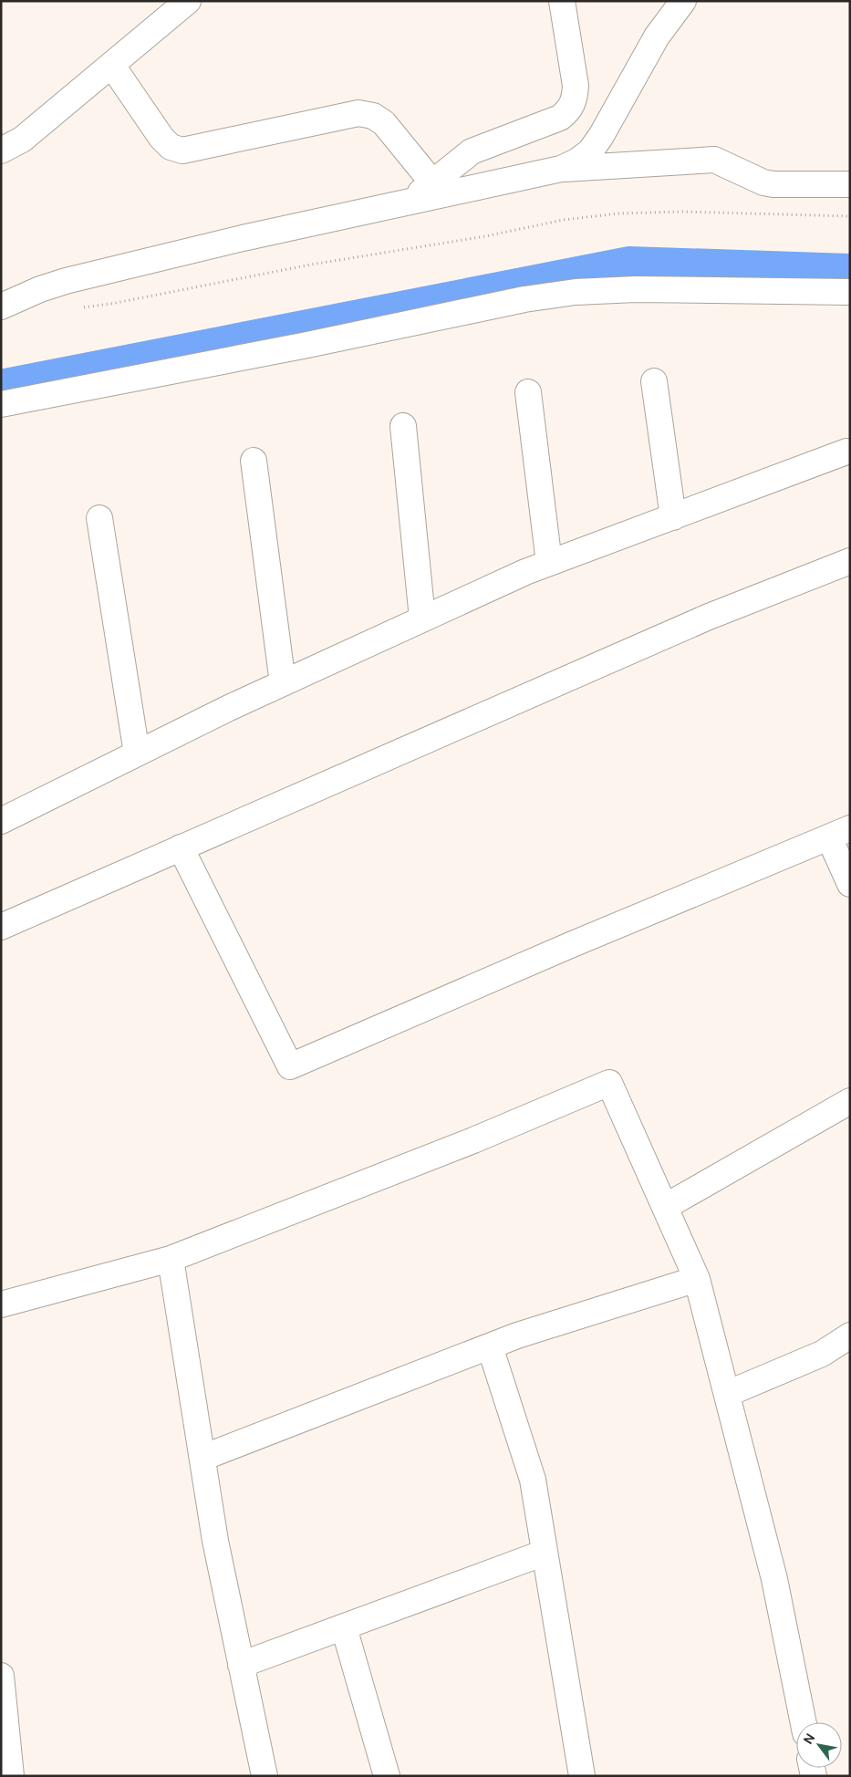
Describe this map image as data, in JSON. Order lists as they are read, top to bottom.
{
  "north": "top left"
}
